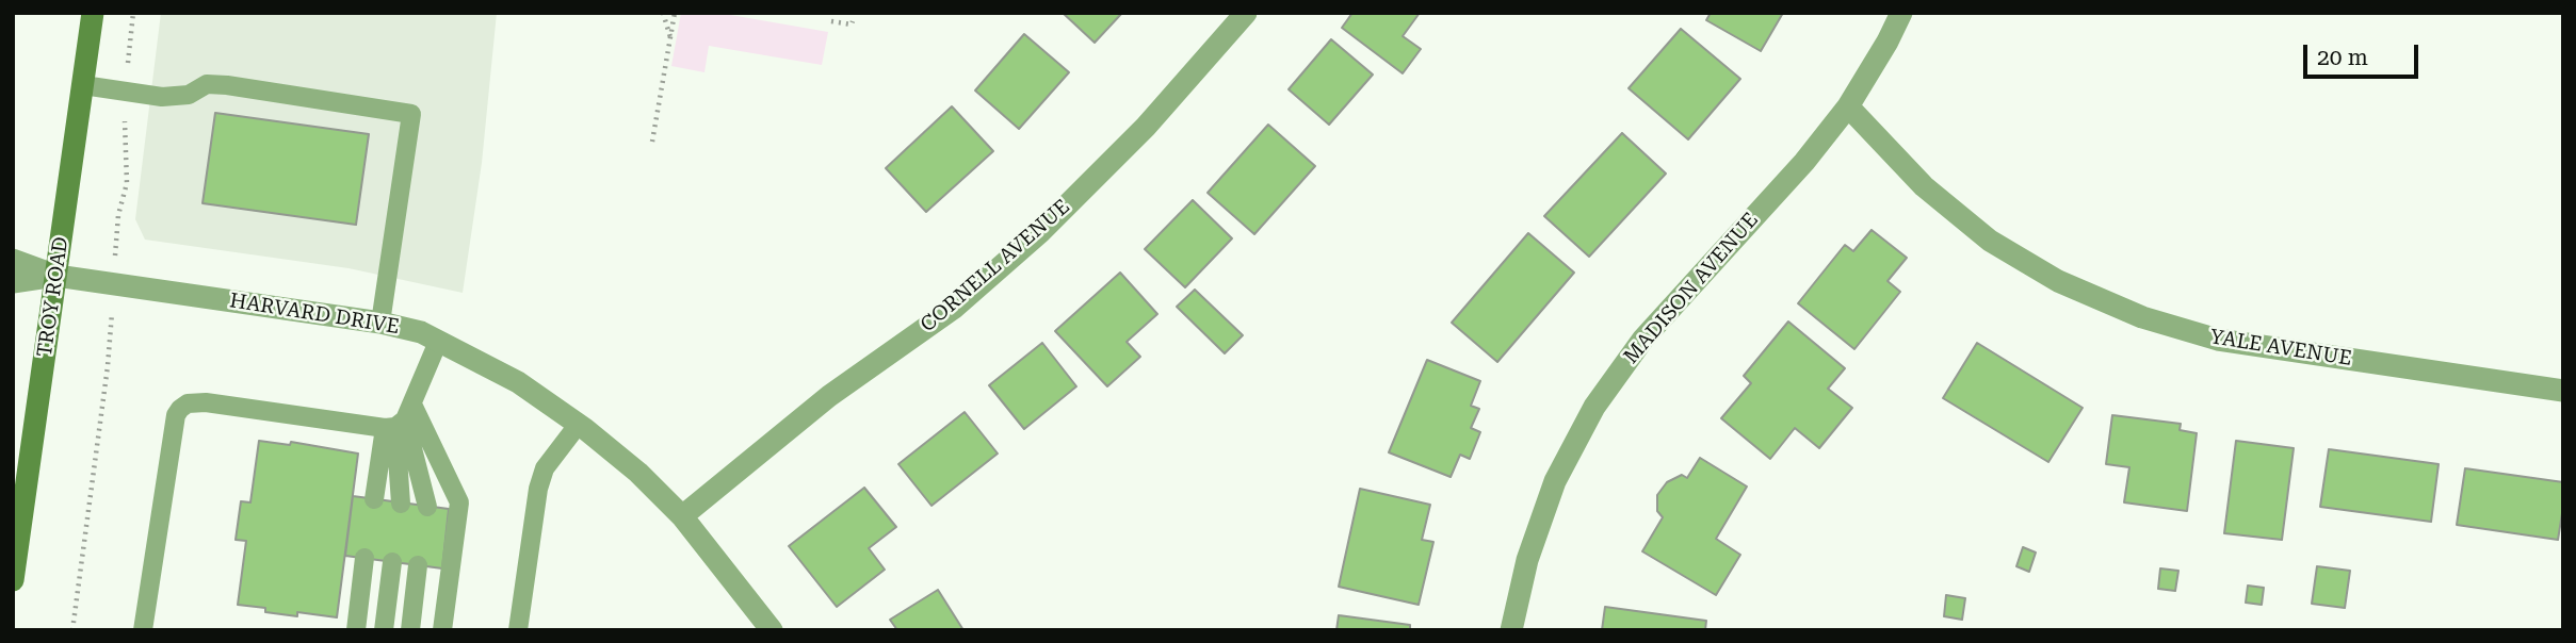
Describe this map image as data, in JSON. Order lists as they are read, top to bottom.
{
  "streets": {
    "main road": ["TROY ROAD"],
    "street": [
      "CORNELL AVENUE",
      "MADISON AVENUE",
      "HARVARD DRIVE",
      "YALE AVENUE"
    ]
  },
  "crossings": [
    ["CORNELL AVENUE", "HARVARD DRIVE"],
    ["MADISON AVENUE", "YALE AVENUE"],
    ["TROY ROAD", "HARVARD DRIVE"]
  ],
  "scale_bar": "20 m"
}
